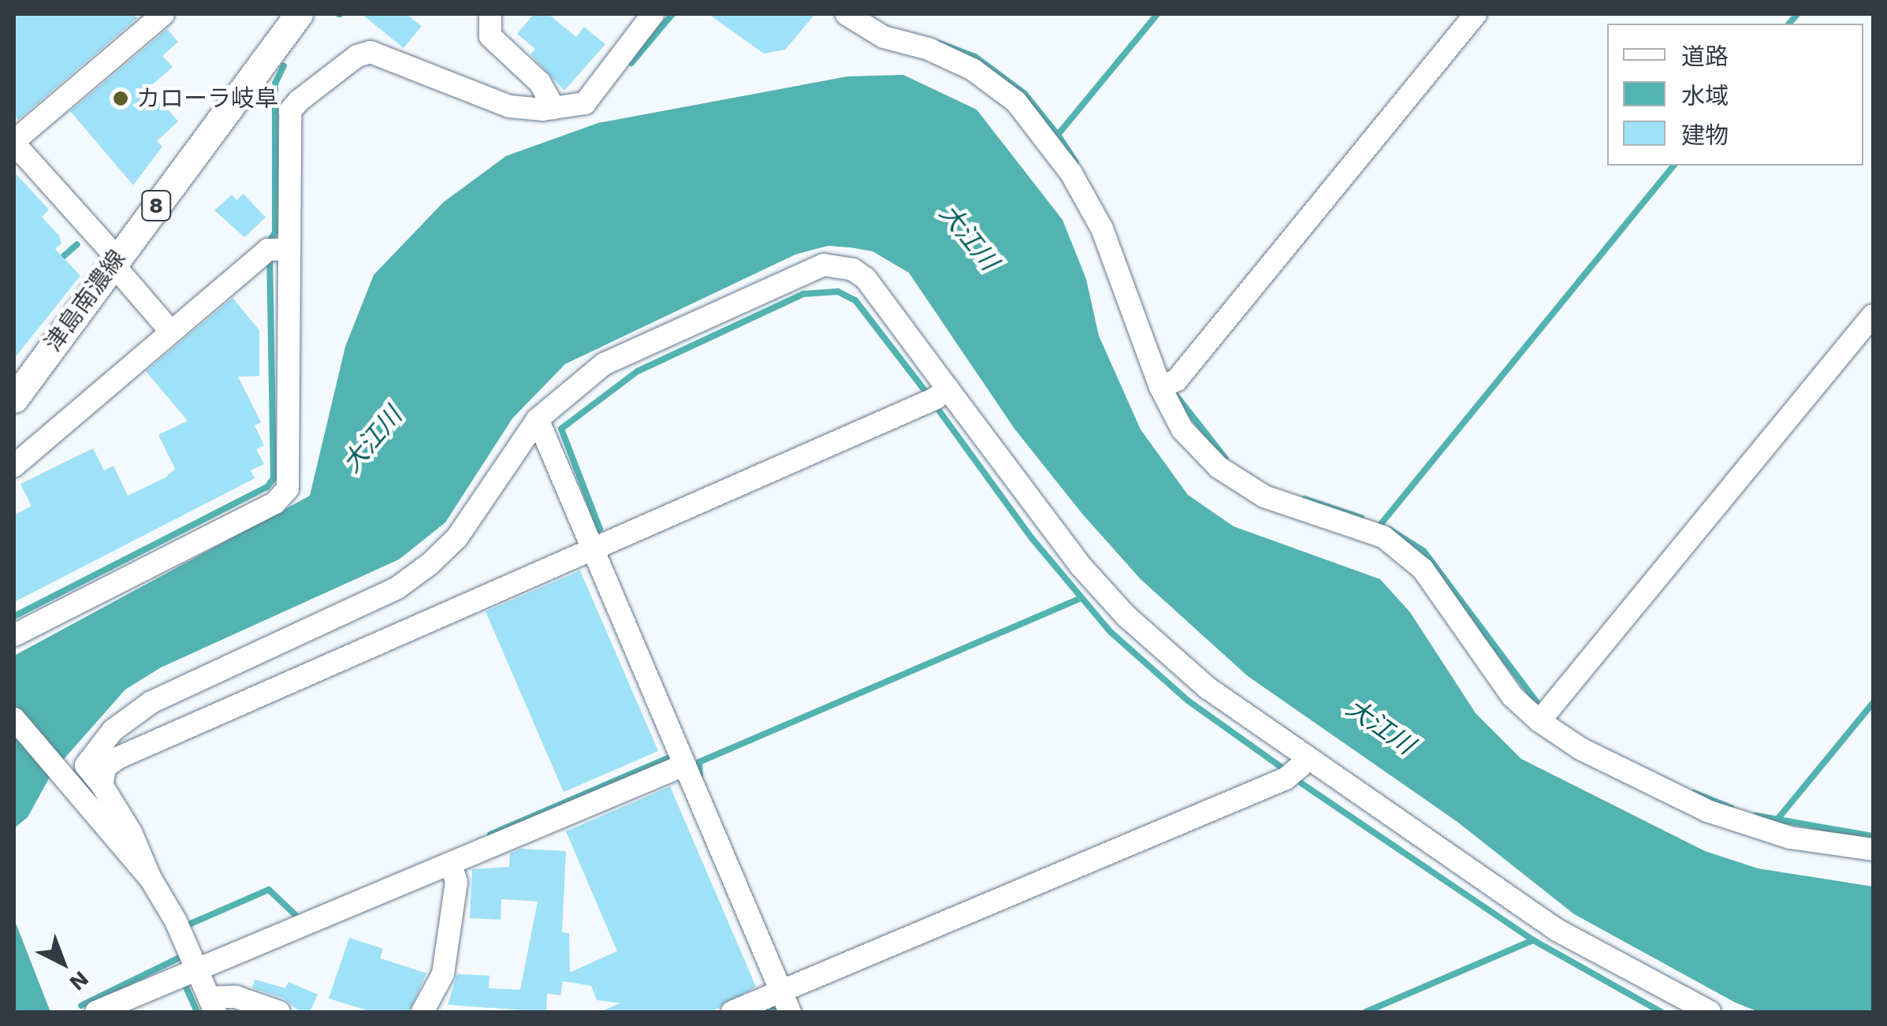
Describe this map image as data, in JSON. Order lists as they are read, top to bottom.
{
  "streets": {
    "main road": ["8", "津島南濃線"]
  },
  "water": ["大江川"],
  "places": ["カローラ岐阜"],
  "legend": ["道路", "水域", "建物"],
  "north": "bottom right"
}
